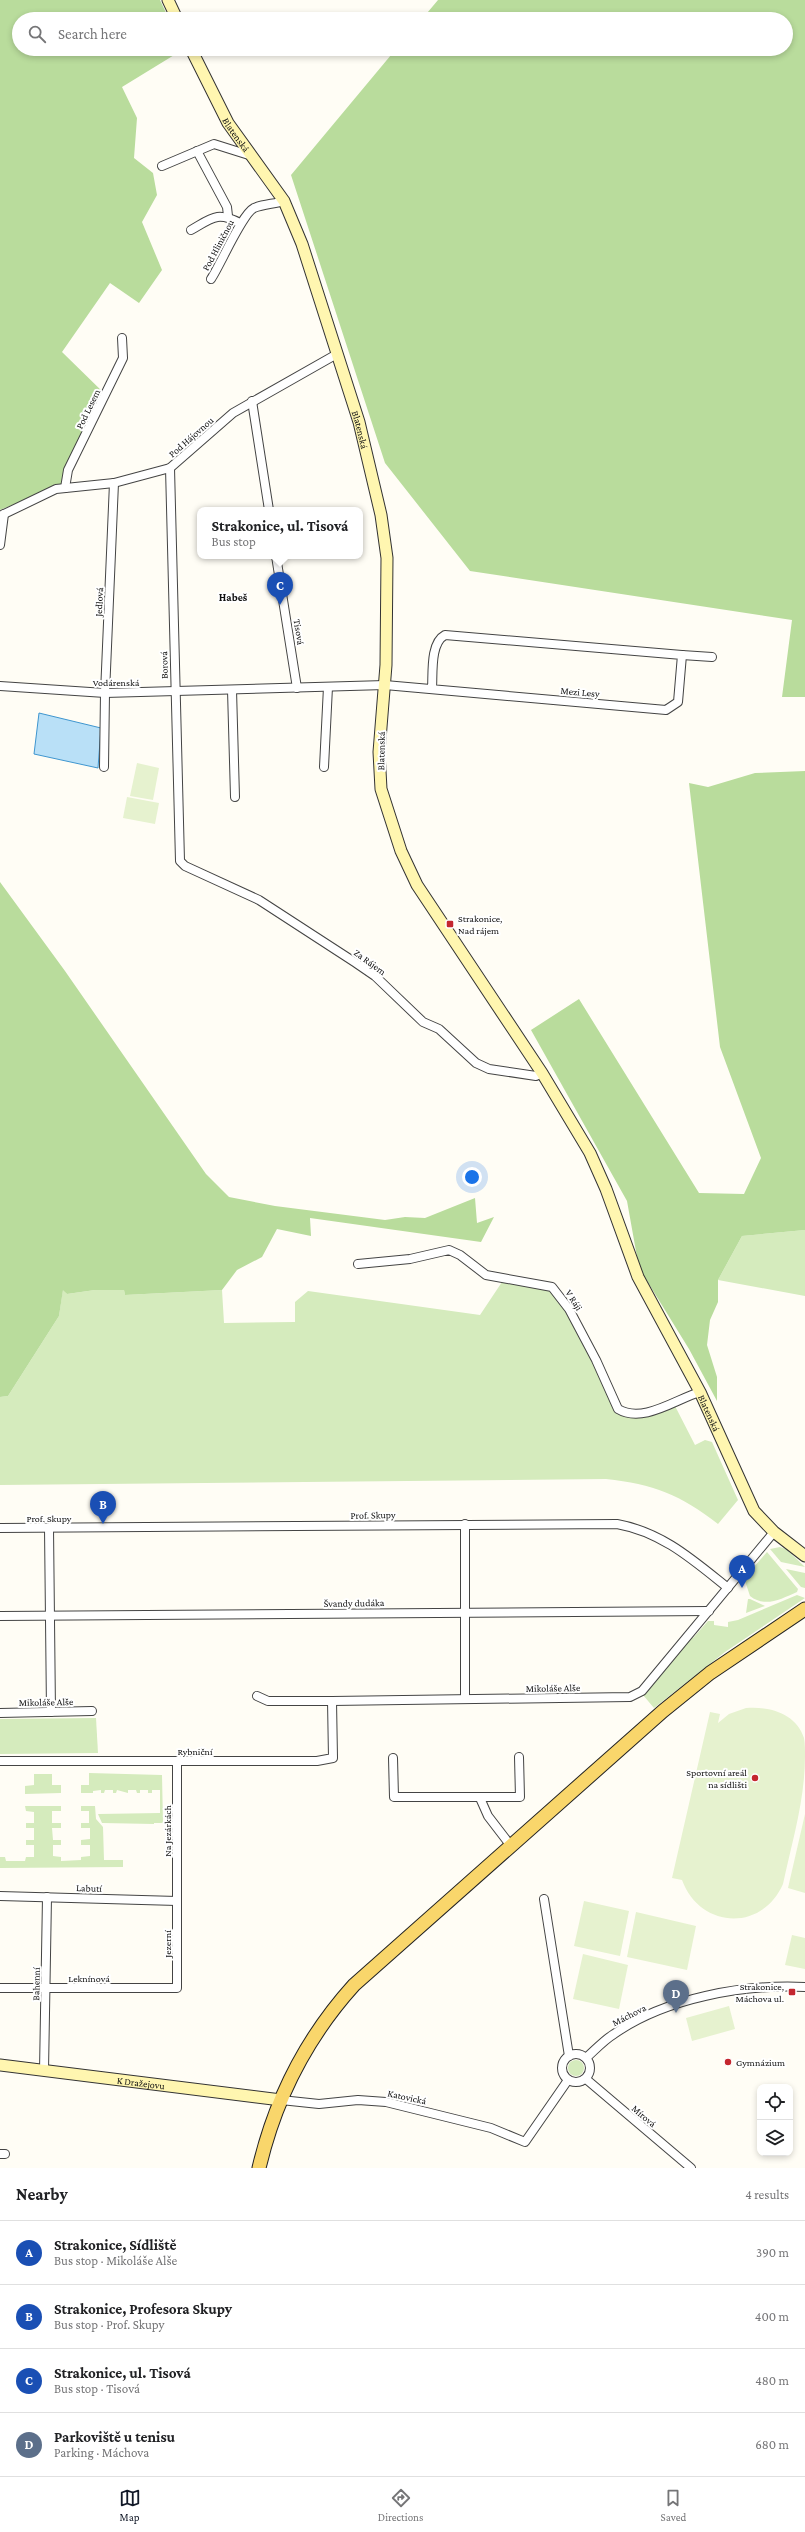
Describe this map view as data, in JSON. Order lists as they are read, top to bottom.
{
  "streets": {
    "street": [
      "Blatenská",
      "Pod Hliničnou",
      "Pod Lesem",
      "Pod Hájovnou",
      "Jedlová",
      "Tisová",
      "Borová",
      "Vodárenská",
      "Mezi Lesy",
      "Za Rájem",
      "V Ráji",
      "Prof. Skupy",
      "Švandy dudáka",
      "Mikoláše Alše",
      "Rybniční",
      "Na Jezárkách",
      "Labutí",
      "Jezerní",
      "Leknínová",
      "Bahenní",
      "Máchova",
      "K Dražejovu",
      "Katovická",
      "Mírová"
    ]
  },
  "crossings": [
    ["Blatenská", "Pod Hliničnou"],
    ["Blatenská", "Pod Hájovnou"],
    ["Blatenská", "Vodárenská"],
    ["Blatenská", "Mezi Lesy"],
    ["Blatenská", "Za Rájem"],
    ["Blatenská", "V Ráji"],
    ["Blatenská", "Mikoláše Alše"],
    ["Pod Lesem", "Pod Hájovnou"],
    ["Pod Hájovnou", "Jedlová"],
    ["Pod Hájovnou", "Borová"],
    ["Jedlová", "Vodárenská"],
    ["Tisová", "Vodárenská"],
    ["Borová", "Vodárenská"],
    ["Borová", "Za Rájem"],
    ["Vodárenská", "Mezi Lesy"],
    ["Prof. Skupy", "Mikoláše Alše"],
    ["Švandy dudáka", "Mikoláše Alše"],
    ["Mikoláše Alše", "Rybniční"],
    ["Rybniční", "Na Jezárkách"],
    ["Na Jezárkách", "Labutí"],
    ["Na Jezárkách", "Jezerní"],
    ["Labutí", "Jezerní"],
    ["Labutí", "Bahenní"],
    ["Jezerní", "Leknínová"],
    ["Leknínová", "Bahenní"],
    ["Bahenní", "K Dražejovu"],
    ["Máchova", "Katovická"],
    ["Máchova", "Mírová"],
    ["K Dražejovu", "Katovická"],
    ["Katovická", "Mírová"]
  ],
  "districts": ["Habeš"],
  "places": {
    "transit": ["Strakonice, Nad rájem", "Strakonice, Máchova ul."],
    "other": ["Sportovní areál na sídlišti", "Gymnázium"]
  },
  "page": {
    "search": "Search here",
    "popup": ["Strakonice, ul. Tisová", "Bus stop"],
    "pins": [
      "C",
      "B",
      "A",
      "D"
    ],
    "heading": ["Nearby", "4 results"],
    "list": [
      {
        "mark": "A",
        "name": "Strakonice, Sídliště",
        "note": "Bus stop · Mikoláše Alše",
        "value": "390 m"
      },
      {
        "mark": "B",
        "name": "Strakonice, Profesora Skupy",
        "note": "Bus stop · Prof. Skupy",
        "value": "400 m"
      },
      {
        "mark": "C",
        "name": "Strakonice, ul. Tisová",
        "note": "Bus stop · Tisová",
        "value": "480 m"
      },
      {
        "mark": "D",
        "name": "Parkoviště u tenisu",
        "note": "Parking · Máchova",
        "value": "680 m"
      }
    ],
    "nav": ["Map", "Directions", "Saved"]
  }
}
